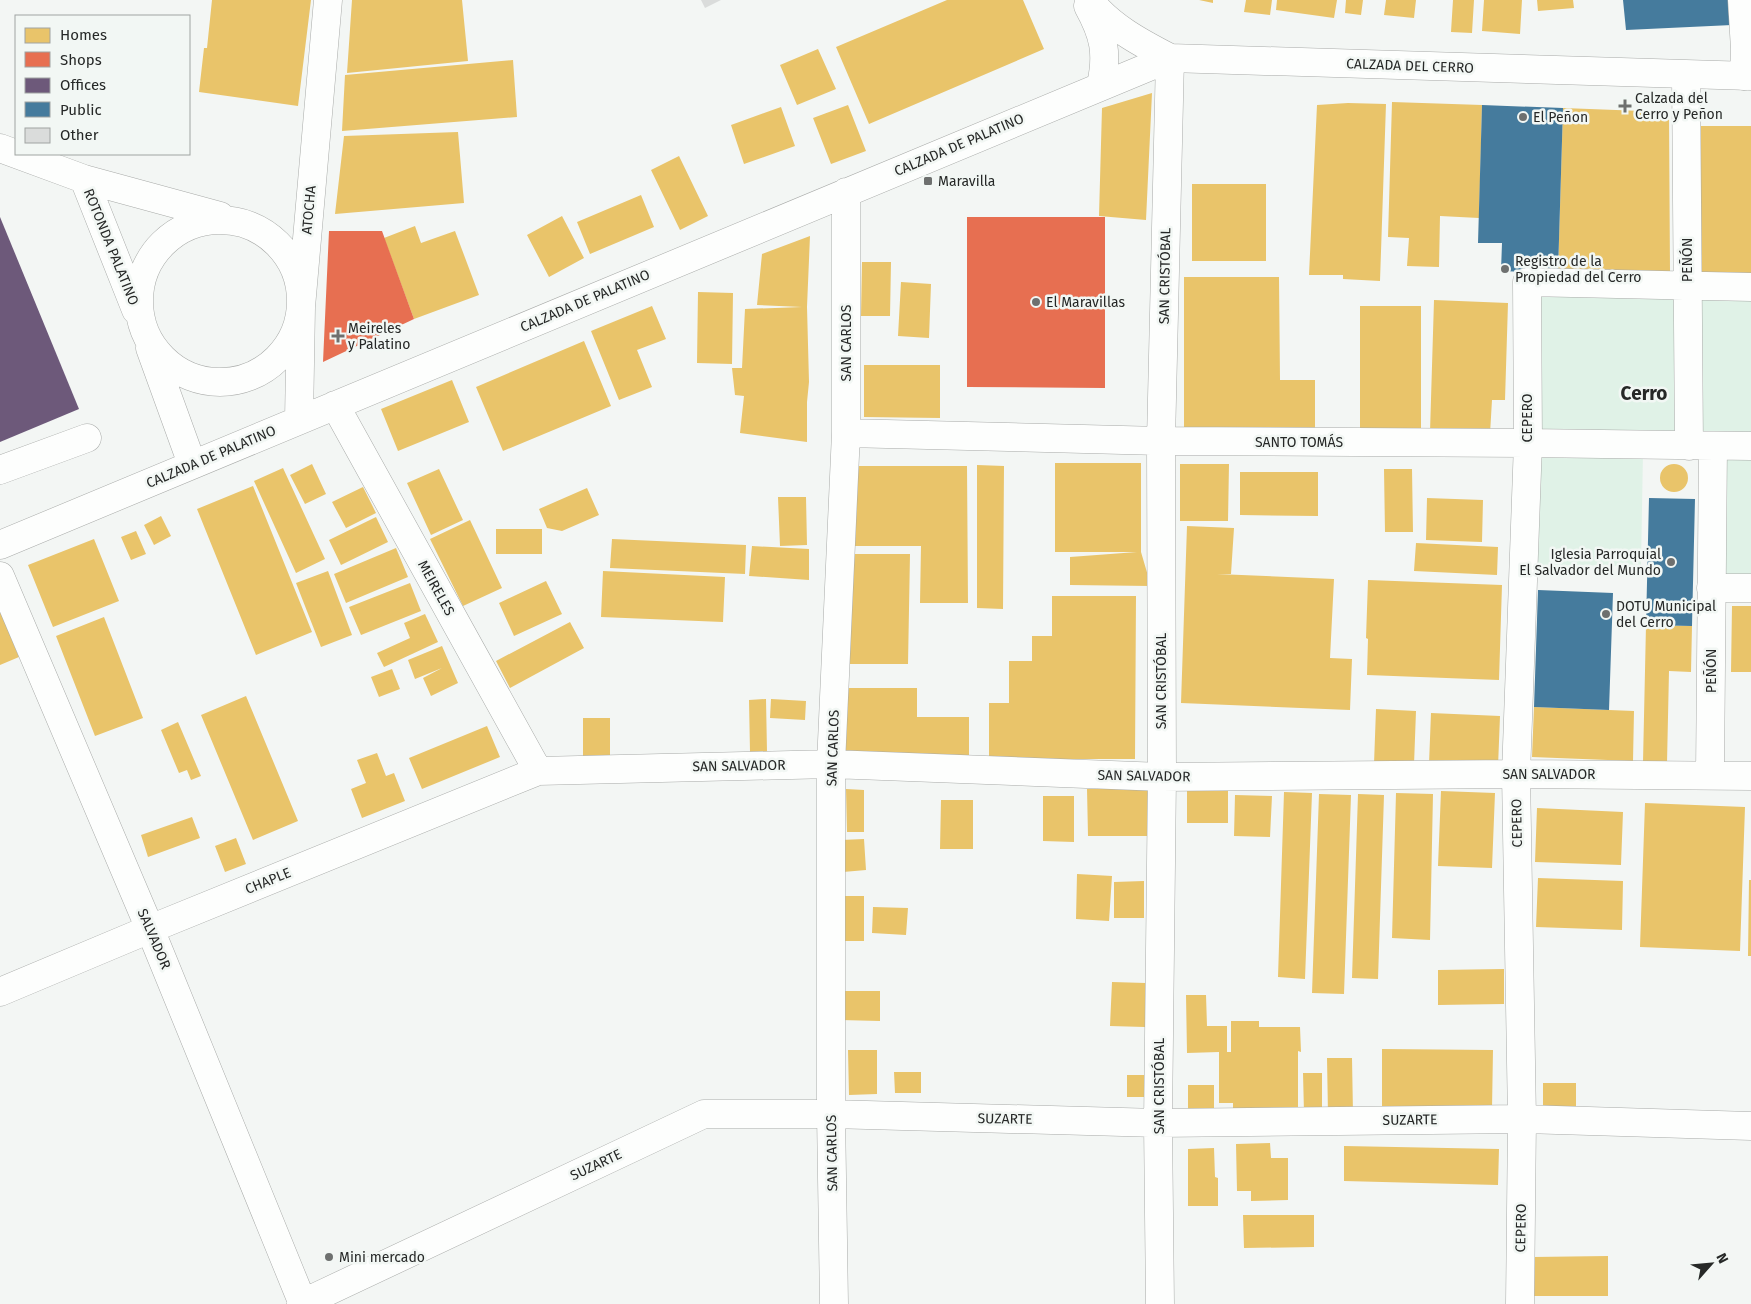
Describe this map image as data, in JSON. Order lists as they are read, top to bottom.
{
  "streets": {
    "street": [
      "CALZADA DEL CERRO",
      "CALZADA DE PALATINO",
      "ATOCHA",
      "ROTONDA PALATINO",
      "PEÑÓN",
      "SAN CRISTÓBAL",
      "SAN CARLOS",
      "CEPERO",
      "SANTO TOMÁS",
      "MEIRELES",
      "SAN SALVADOR",
      "CHAPLE",
      "SALVADOR",
      "SUZARTE"
    ]
  },
  "crossings": [
    ["CALZADA DEL CERRO", "CALZADA DE PALATINO"],
    ["CALZADA DEL CERRO", "PEÑÓN"],
    ["CALZADA DEL CERRO", "SAN CRISTÓBAL"],
    ["CALZADA DE PALATINO", "ATOCHA"],
    ["CALZADA DE PALATINO", "ROTONDA PALATINO"],
    ["CALZADA DE PALATINO", "SAN CRISTÓBAL"],
    ["CALZADA DE PALATINO", "SAN CARLOS"],
    ["CALZADA DE PALATINO", "MEIRELES"],
    ["ATOCHA", "ROTONDA PALATINO"],
    ["PEÑÓN", "CEPERO"],
    ["PEÑÓN", "SANTO TOMÁS"],
    ["PEÑÓN", "SAN SALVADOR"],
    ["SAN CRISTÓBAL", "SANTO TOMÁS"],
    ["SAN CRISTÓBAL", "SAN SALVADOR"],
    ["SAN CRISTÓBAL", "SUZARTE"],
    ["SAN CARLOS", "SANTO TOMÁS"],
    ["SAN CARLOS", "SAN SALVADOR"],
    ["SAN CARLOS", "SUZARTE"],
    ["CEPERO", "SANTO TOMÁS"],
    ["CEPERO", "SAN SALVADOR"],
    ["CEPERO", "SUZARTE"],
    ["MEIRELES", "SAN SALVADOR"],
    ["MEIRELES", "CHAPLE"],
    ["SAN SALVADOR", "CHAPLE"],
    ["CHAPLE", "SALVADOR"],
    ["SALVADOR", "SUZARTE"]
  ],
  "districts": ["Cerro"],
  "places": {
    "health": ["Calzada del Cerro y Peñon", "Meireles y Palatino"],
    "other": [
      "El Peñon",
      "Registro de la Propiedad del Cerro",
      "El Maravillas",
      "Iglesia Parroquial El Salvador del Mundo",
      "DOTU Municipal del Cerro",
      "Mini mercado"
    ],
    "transit": ["Maravilla"]
  },
  "legend": [
    "Homes",
    "Shops",
    "Offices",
    "Public",
    "Other"
  ],
  "north": "top right"
}
